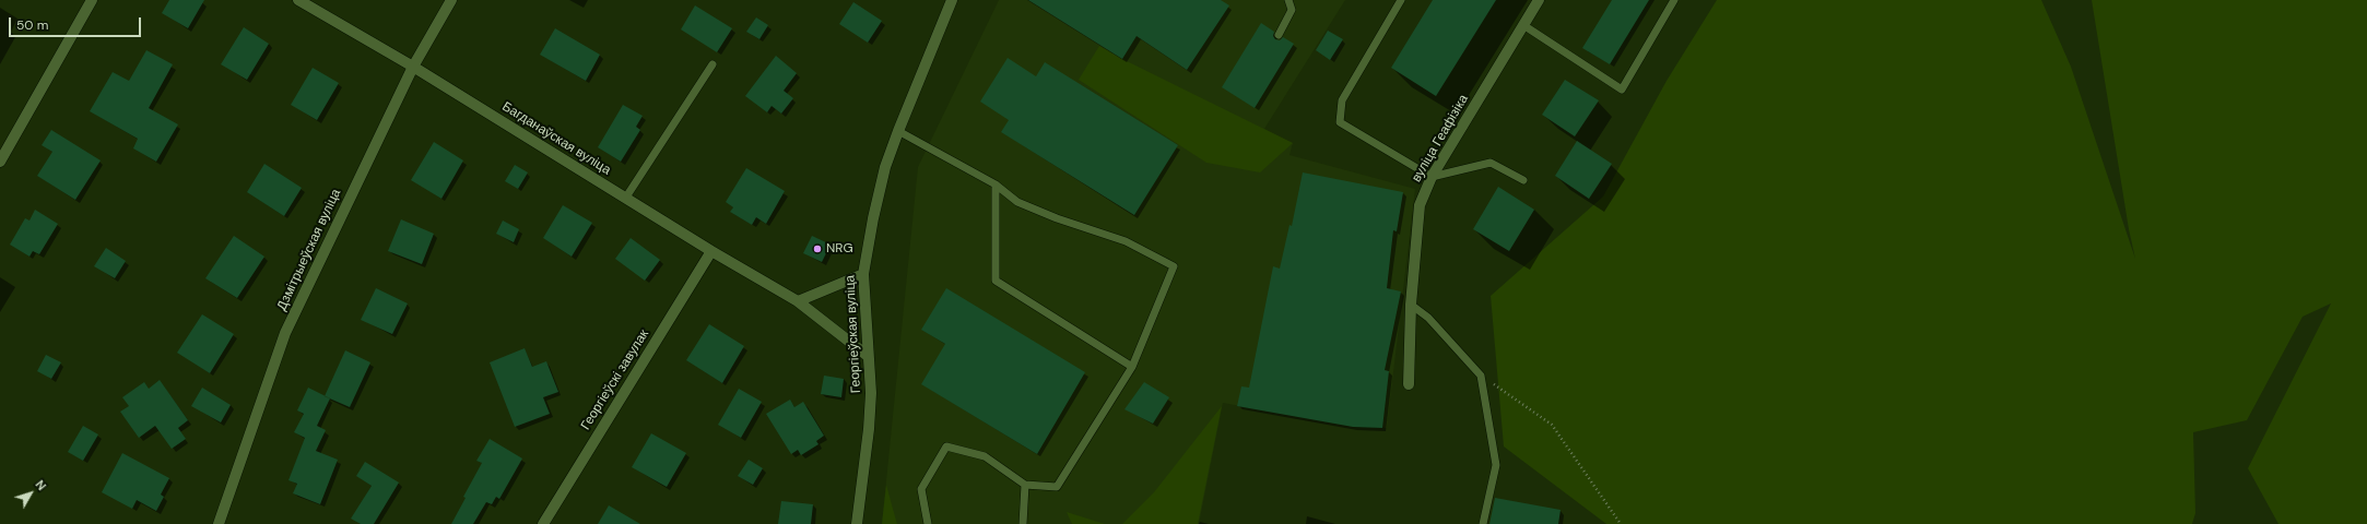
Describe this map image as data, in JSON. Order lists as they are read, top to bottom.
{
  "streets": {
    "street": [
      "Багданаўская вуліца",
      "вуліца Геафізіка",
      "Дзмітрыеўская вуліца",
      "Георгіеўская вуліца",
      "Георгіеўскі завулак"
    ]
  },
  "crossings": [
    ["Багданаўская вуліца", "Дзмітрыеўская вуліца"],
    ["Багданаўская вуліца", "Георгіеўская вуліца"],
    ["Багданаўская вуліца", "Георгіеўскі завулак"]
  ],
  "places": ["NRG"],
  "scale_bar": "50 m",
  "north": "top right"
}
